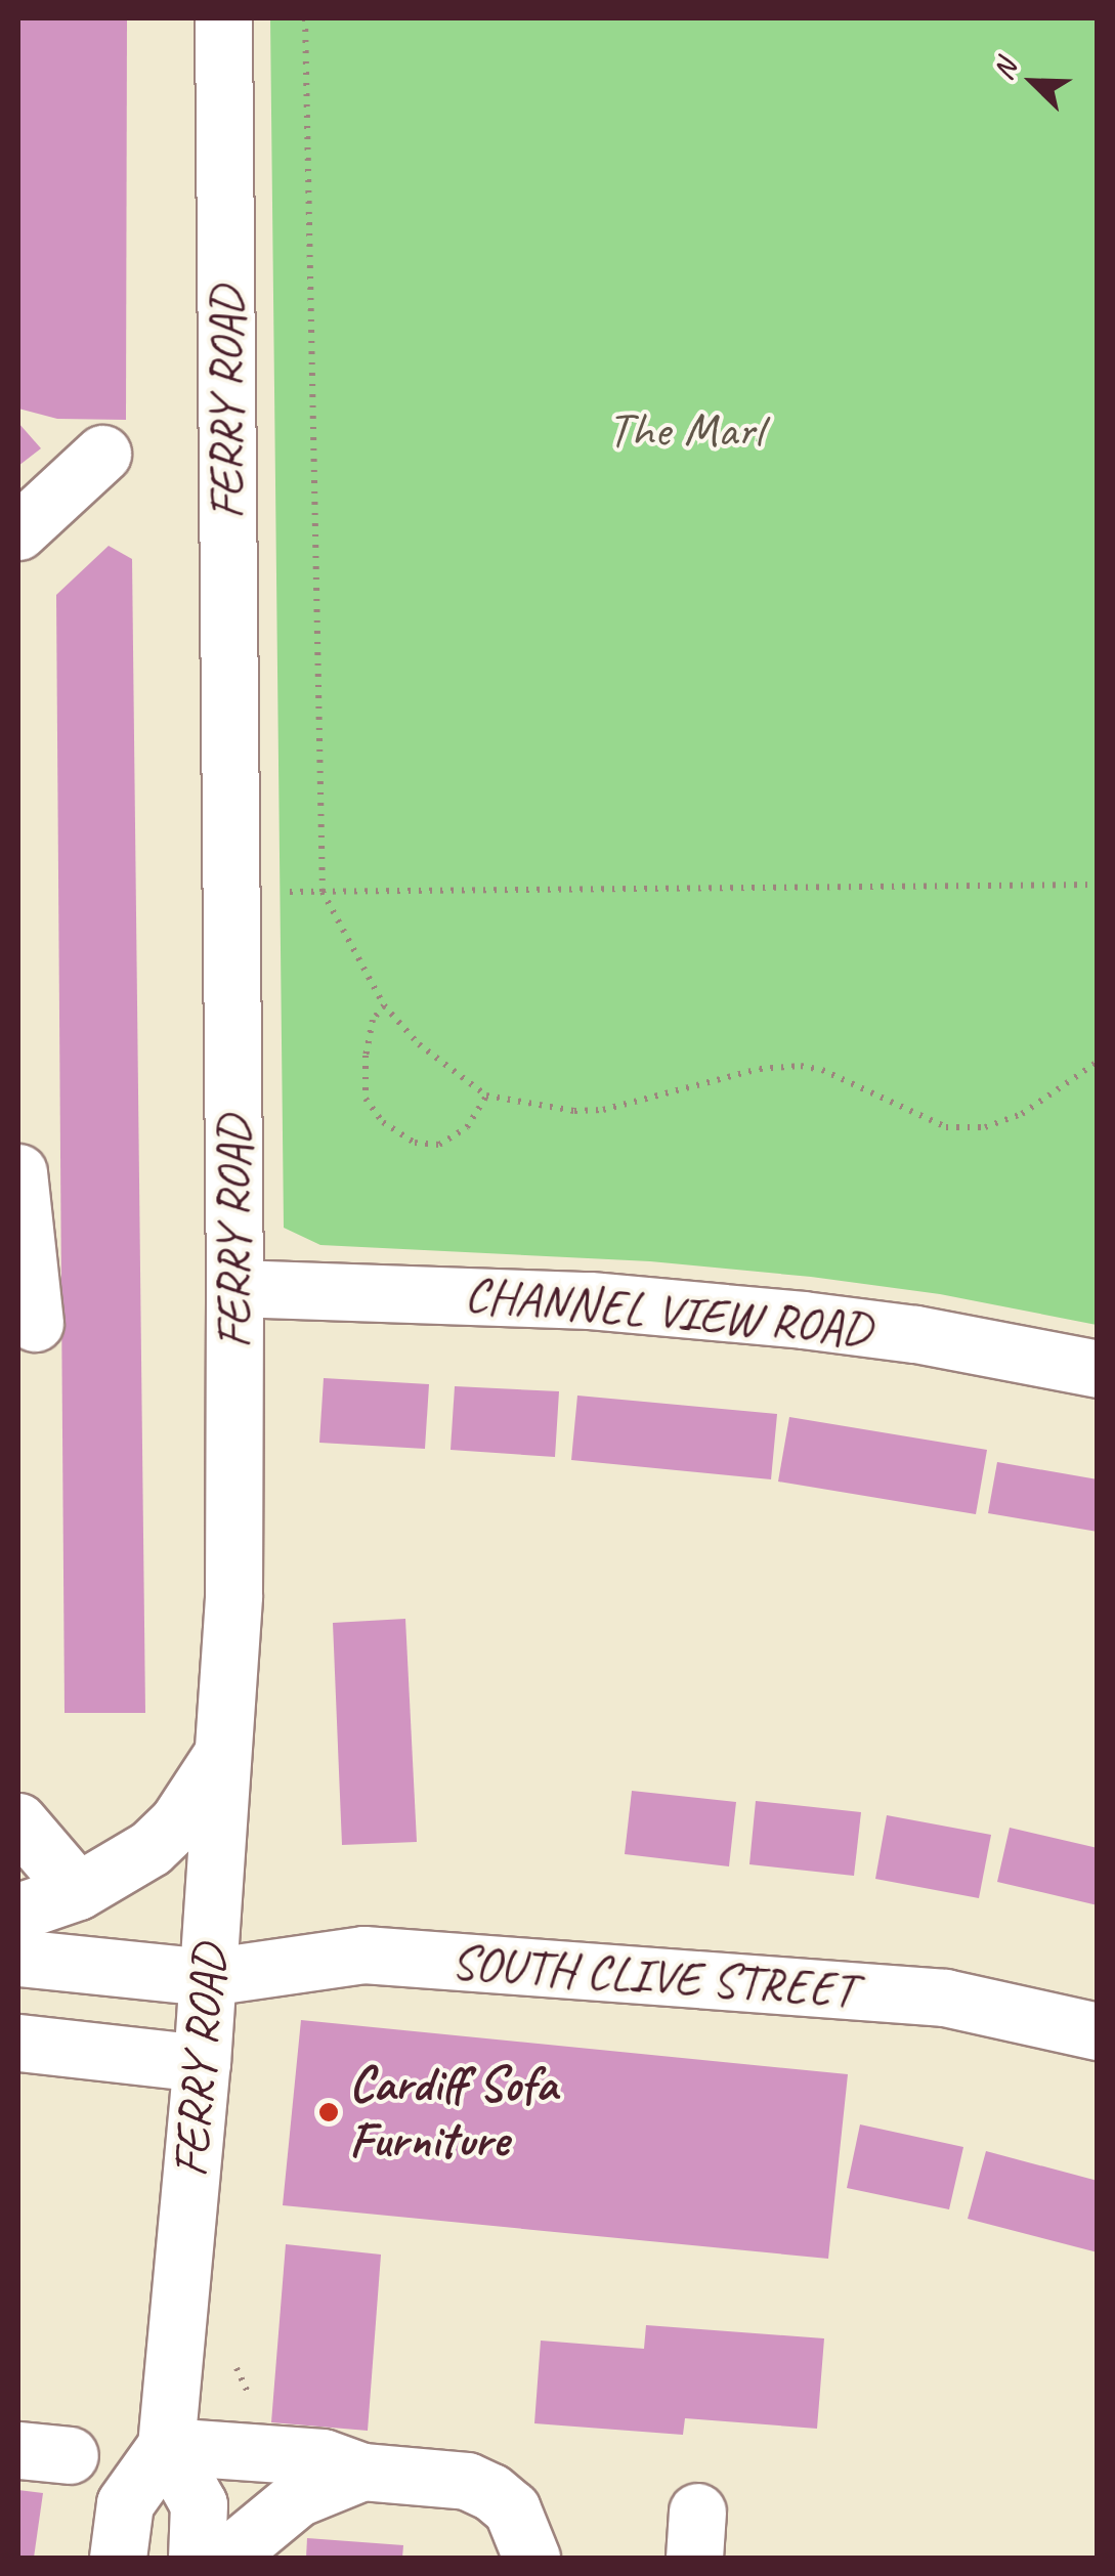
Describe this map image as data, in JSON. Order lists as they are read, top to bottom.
{
  "streets": {
    "street": ["FERRY ROAD", "CHANNEL VIEW ROAD", "SOUTH CLIVE STREET"]
  },
  "crossings": [
    ["FERRY ROAD", "CHANNEL VIEW ROAD"],
    ["FERRY ROAD", "SOUTH CLIVE STREET"]
  ],
  "parks": ["The Marl"],
  "places": ["Cardiff Sofa Furniture"],
  "north": "top left"
}
